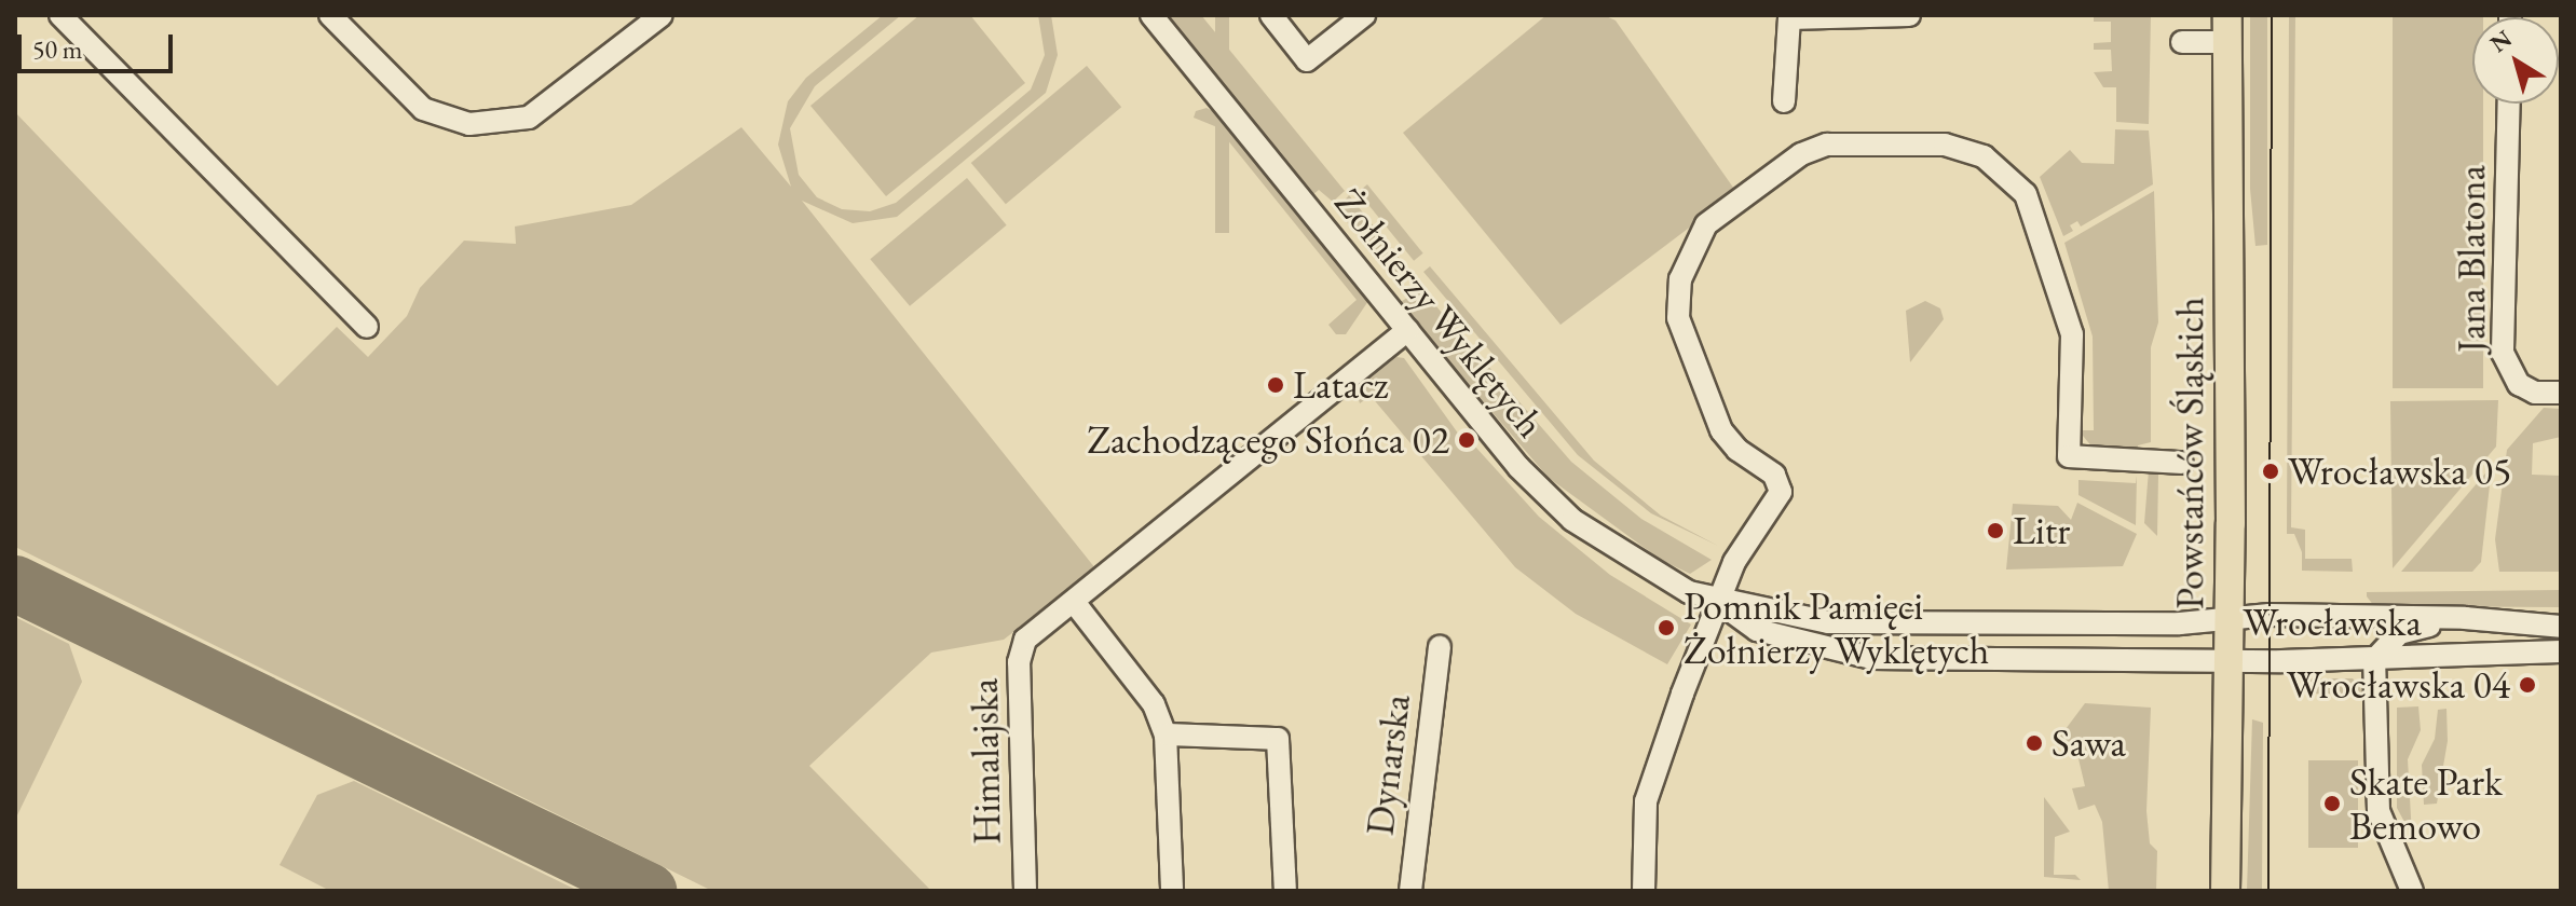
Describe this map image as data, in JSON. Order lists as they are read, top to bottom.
{
  "streets": {
    "main road": ["Powstańców Śląskich"],
    "street": [
      "Jana Blatona",
      "Żołnierzy Wyklętych",
      "Wrocławska",
      "Himalajska",
      "Dynarska"
    ]
  },
  "crossings": [
    ["Żołnierzy Wyklętych", "Wrocławska"],
    ["Żołnierzy Wyklętych", "Himalajska"],
    ["Powstańców Śląskich", "Wrocławska"]
  ],
  "places": [
    "Latacz",
    "Zachodzącego Słońca 02",
    "Wrocławska 05",
    "Litr",
    "Pomnik Pamięci Żołnierzy Wyklętych",
    "Wrocławska 04",
    "Sawa",
    "Skate Park Bemowo"
  ],
  "scale_bar": "50 m",
  "north": "top left"
}
